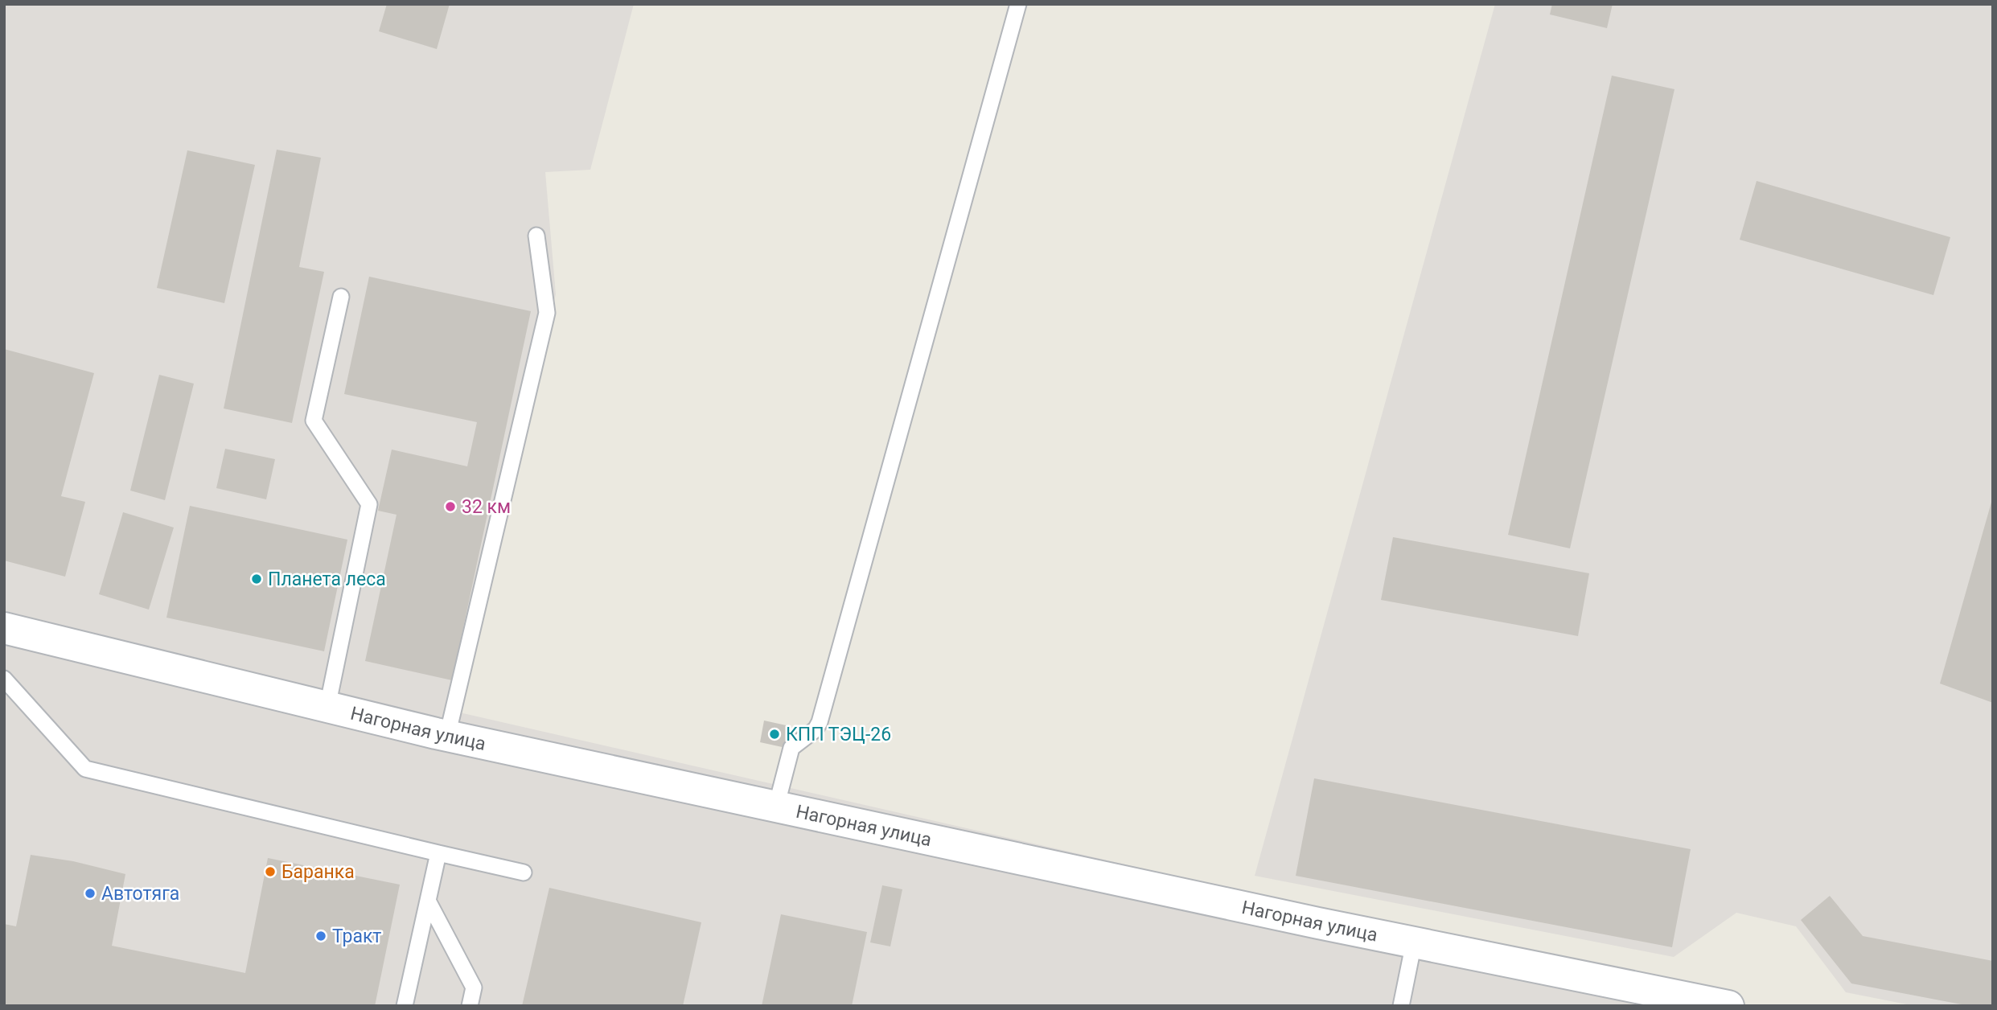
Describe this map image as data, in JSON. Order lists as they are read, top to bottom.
{
  "streets": {
    "street": ["Нагорная улица"]
  },
  "places": [
    "32 км",
    "Планета леса",
    "КПП ТЭЦ-26",
    "Баранка",
    "Автотяга",
    "Тракт"
  ]
}
